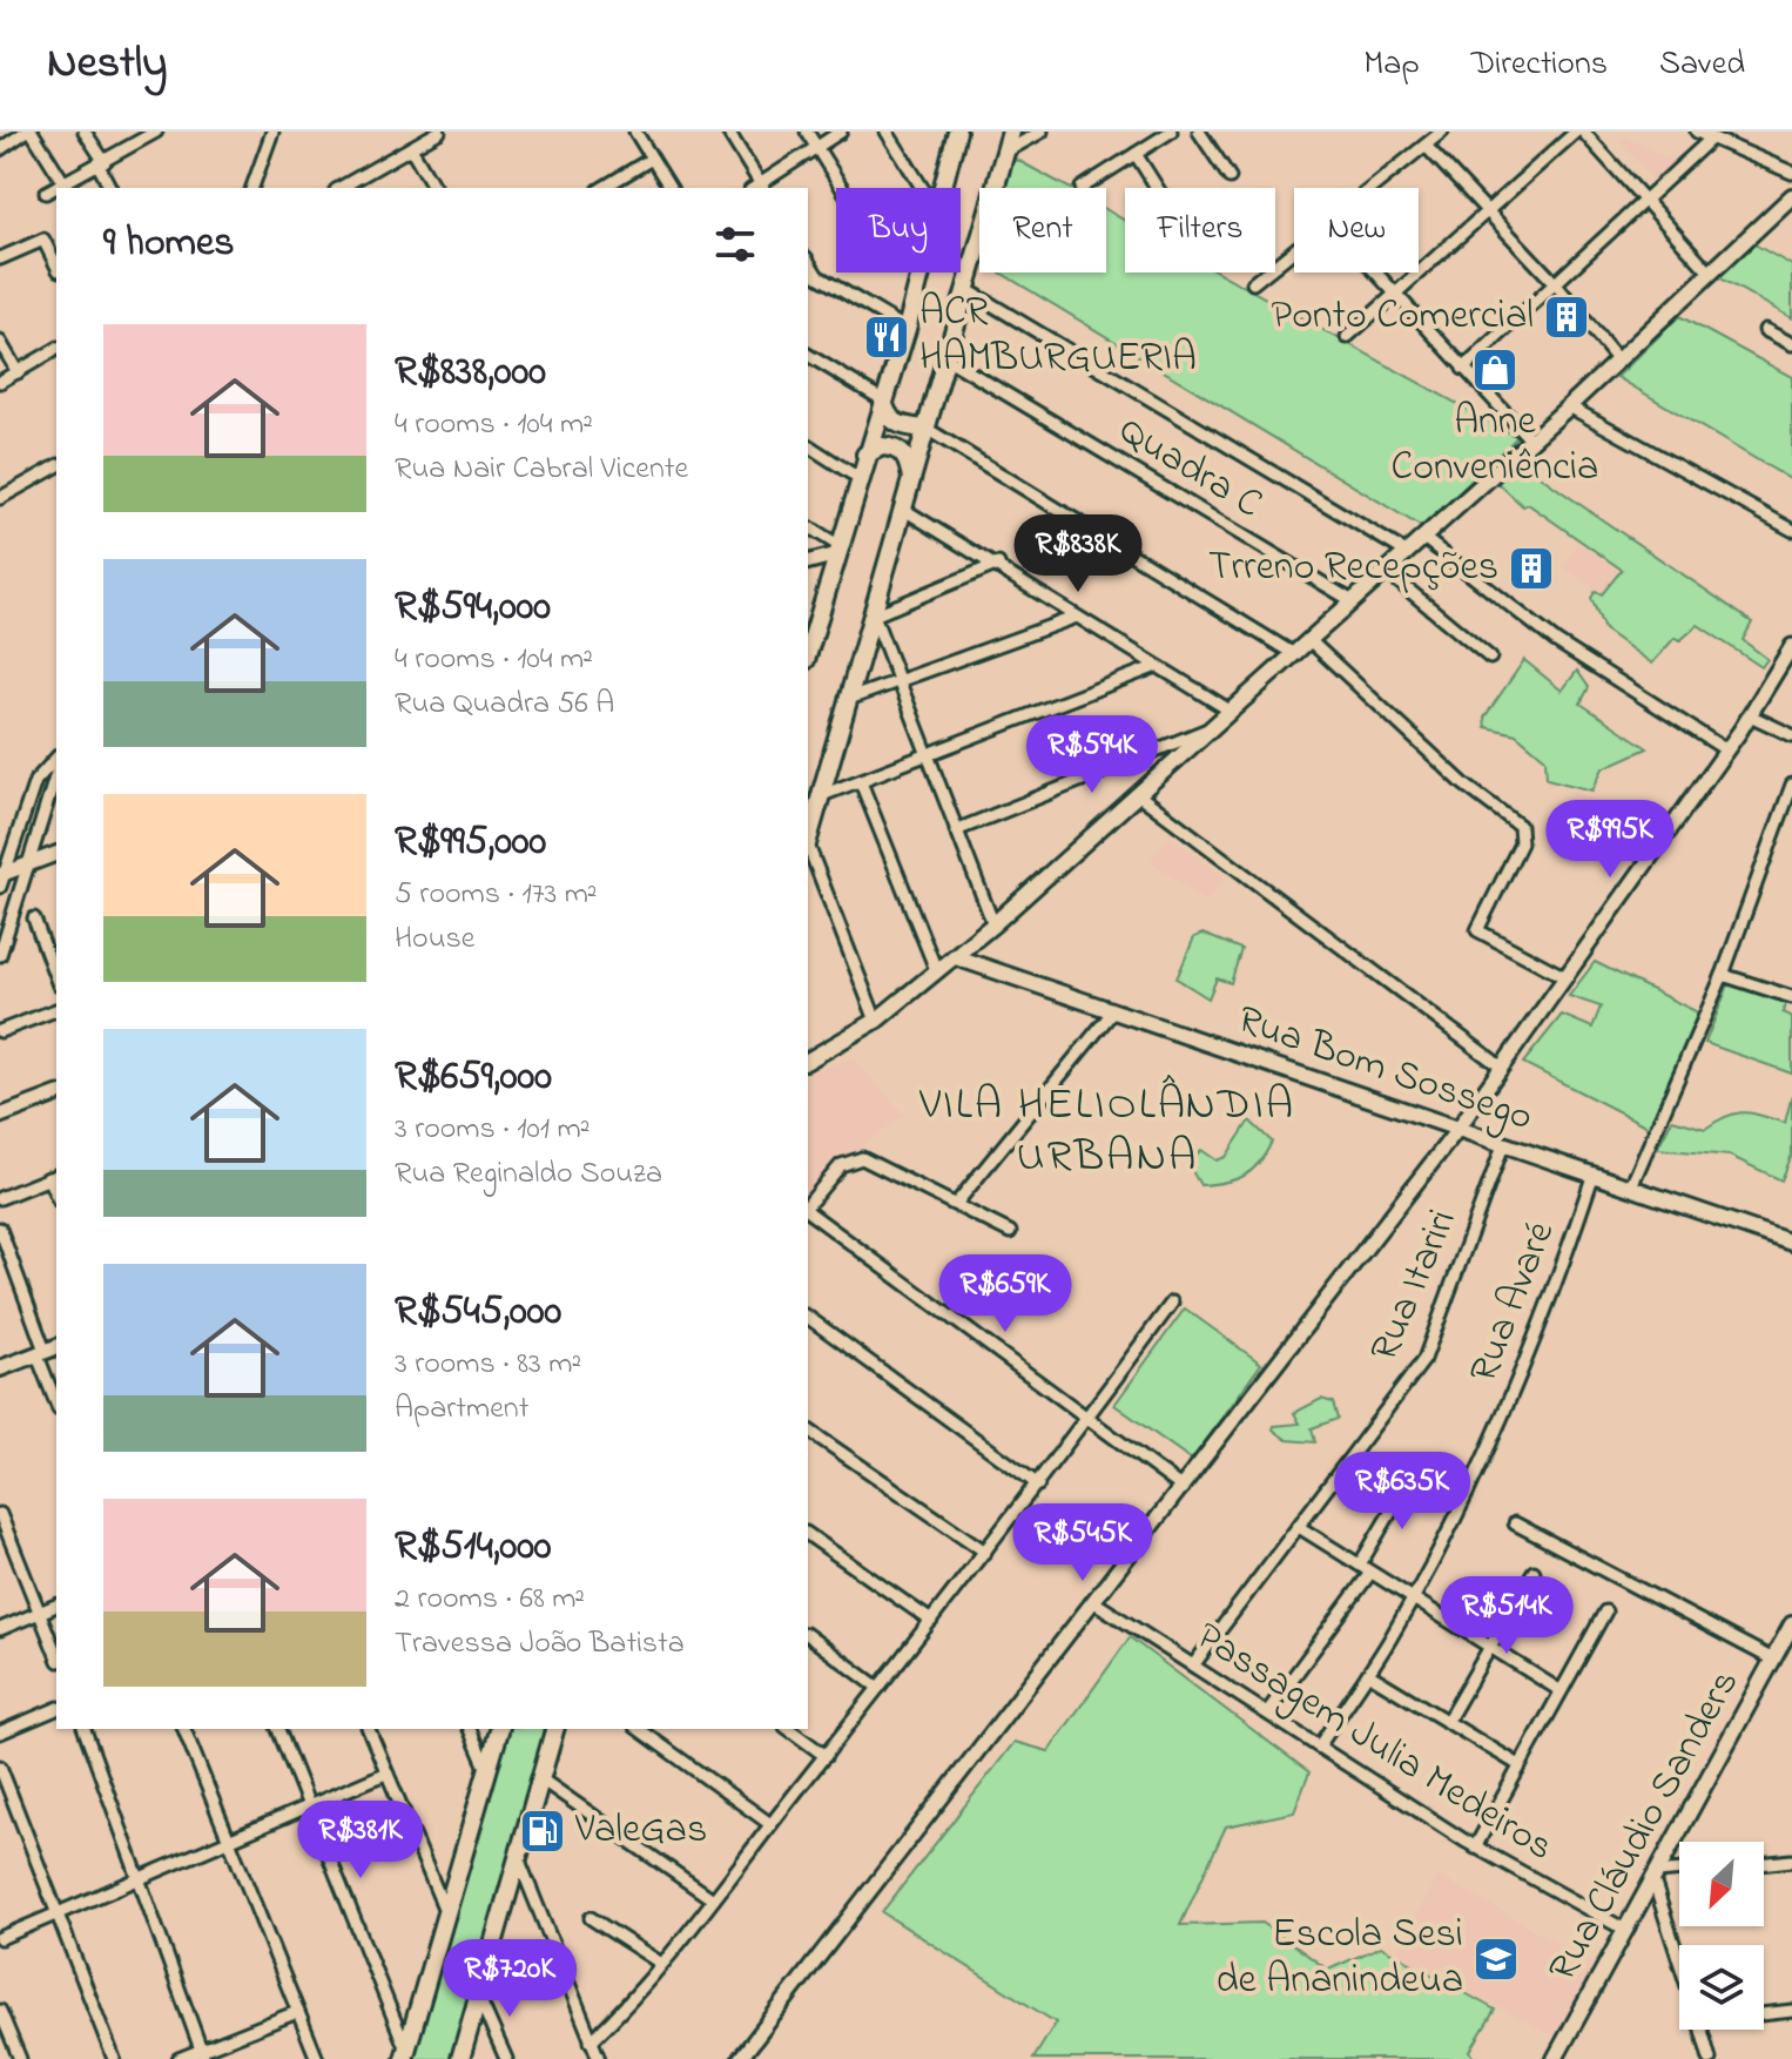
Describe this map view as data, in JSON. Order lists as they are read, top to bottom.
{
  "streets": {
    "main road": ["Rua Bom Sossego", "Rua Cláudio Sanders"],
    "street": [
      "Quadra C",
      "Rua Itariri",
      "Rua Avaré",
      "Passagem Julia Medeiros"
    ]
  },
  "crossings": [
    ["Rua Bom Sossego", "Rua Itariri"],
    ["Rua Bom Sossego", "Rua Avaré"],
    ["Rua Itariri", "Passagem Julia Medeiros"],
    ["Rua Avaré", "Passagem Julia Medeiros"],
    ["Passagem Julia Medeiros", "Rua Cláudio Sanders"]
  ],
  "districts": ["VILA HELIOLÂNDIA URBANA"],
  "places": {
    "building": ["Ponto Comercial", "Trreno Recepções"],
    "restaurant": ["ACR HAMBURGUERIA"],
    "shop": ["Anne Conveniência"],
    "fuel station": ["ValeGas"],
    "school or university": ["Escola Sesi de Ananindeua"]
  },
  "north": "bottom left",
  "page": {
    "header": "Nestly",
    "nav": ["Map", "Directions", "Saved"],
    "chip": [
      "Buy",
      "Rent",
      "Filters",
      "New"
    ],
    "heading": "9 homes",
    "list": [
      {
        "name": "R$838,000",
        "note": "4 rooms · 104 m² · Rua Nair Cabral Vicente"
      },
      {
        "name": "R$594,000",
        "note": "4 rooms · 104 m² · Rua Quadra 56 A"
      },
      {
        "name": "R$995,000",
        "note": "5 rooms · 173 m² · House"
      },
      {
        "name": "R$659,000",
        "note": "3 rooms · 101 m² · Rua Reginaldo Souza"
      },
      {
        "name": "R$545,000",
        "note": "3 rooms · 83 m² · Apartment"
      },
      {
        "name": "R$514,000",
        "note": "2 rooms · 68 m² · Travessa João Batista"
      }
    ],
    "price": [
      "R$838K",
      "R$594K",
      "R$995K",
      "R$659K",
      "R$635K",
      "R$545K",
      "R$514K",
      "R$381K",
      "R$720K"
    ]
  }
}
